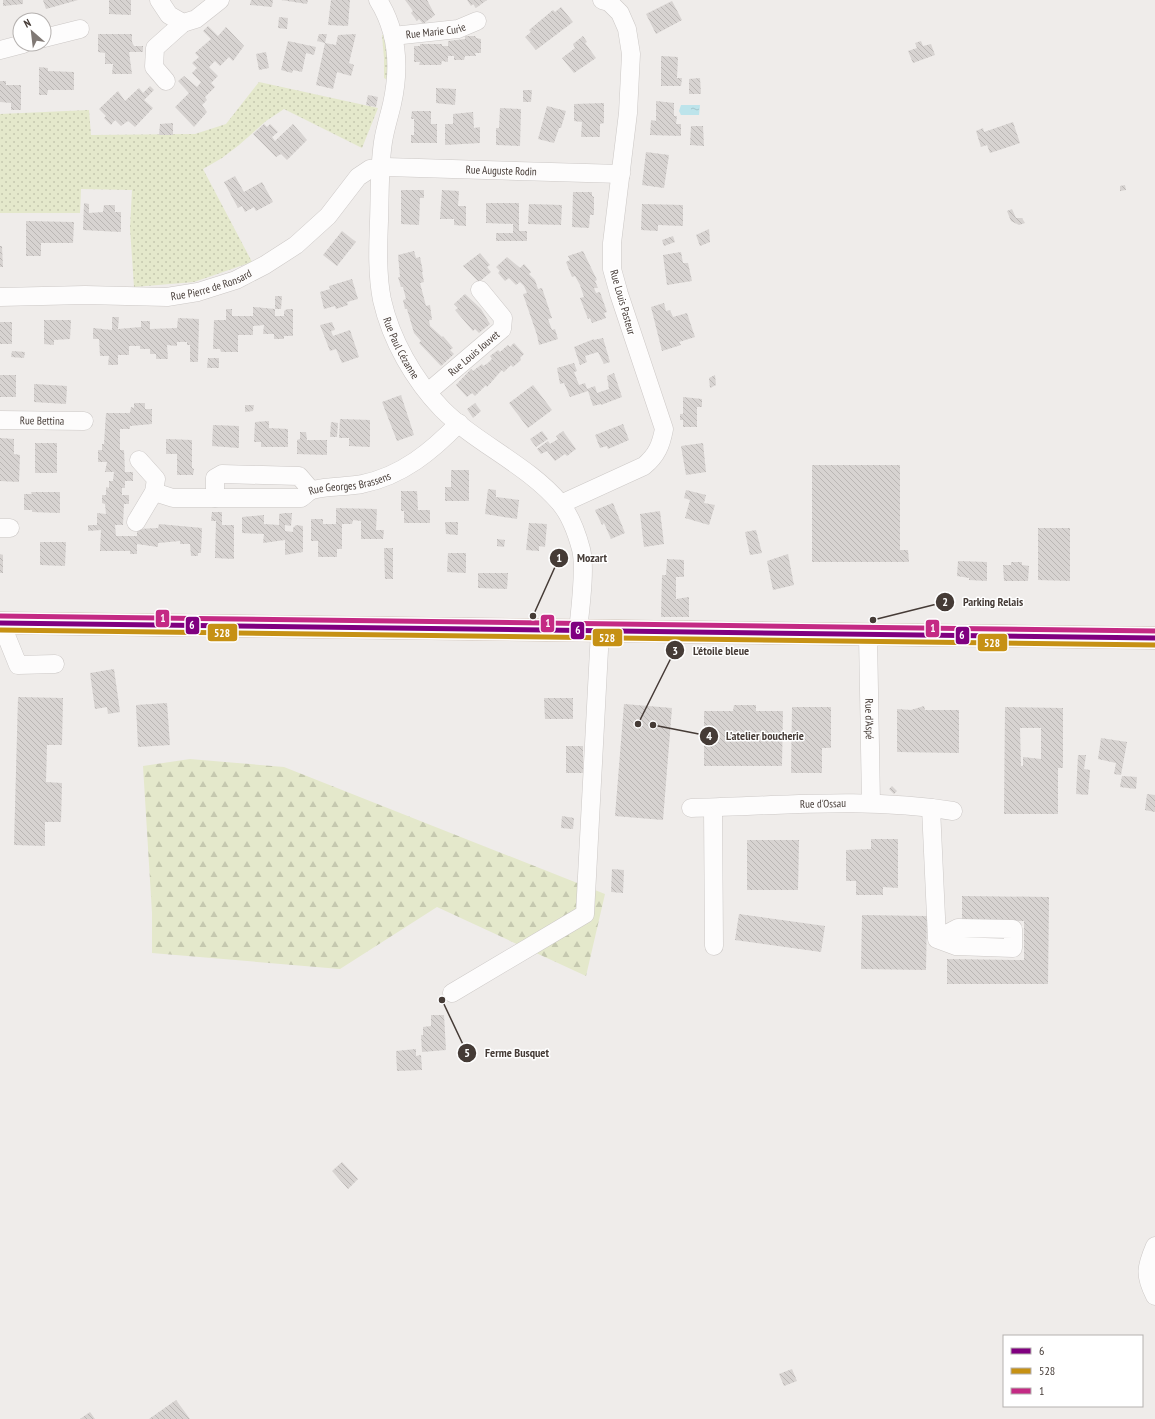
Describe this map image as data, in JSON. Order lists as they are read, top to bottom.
{
  "streets": {
    "street": [
      "Rue Marie Curie",
      "Rue Auguste Rodin",
      "Rue Pierre de Ronsard",
      "Rue Louis Pasteur",
      "Rue Paul Cézanne",
      "Rue Louis Jouvet",
      "Rue Bettina",
      "Rue Georges Brassens",
      "Rue d'Aspé",
      "Rue d'Ossau"
    ]
  },
  "crossings": [
    ["Rue Marie Curie", "Rue Paul Cézanne"],
    ["Rue Auguste Rodin", "Rue Pierre de Ronsard"],
    ["Rue Auguste Rodin", "Rue Louis Pasteur"],
    ["Rue Auguste Rodin", "Rue Paul Cézanne"],
    ["Rue Pierre de Ronsard", "Rue Paul Cézanne"],
    ["Rue Louis Pasteur", "Rue Paul Cézanne"],
    ["Rue Paul Cézanne", "Rue Louis Jouvet"],
    ["Rue Paul Cézanne", "Rue Georges Brassens"],
    ["Rue d'Aspé", "Rue d'Ossau"]
  ],
  "places": [
    "Mozart",
    "Parking Relais",
    "L'étoile bleue",
    "L'atelier boucherie",
    "Ferme Busquet"
  ],
  "lines": ["transit line 1", "transit line 6", "transit line 528"],
  "legend": ["6", "528", "1"],
  "north": "top left"
}
